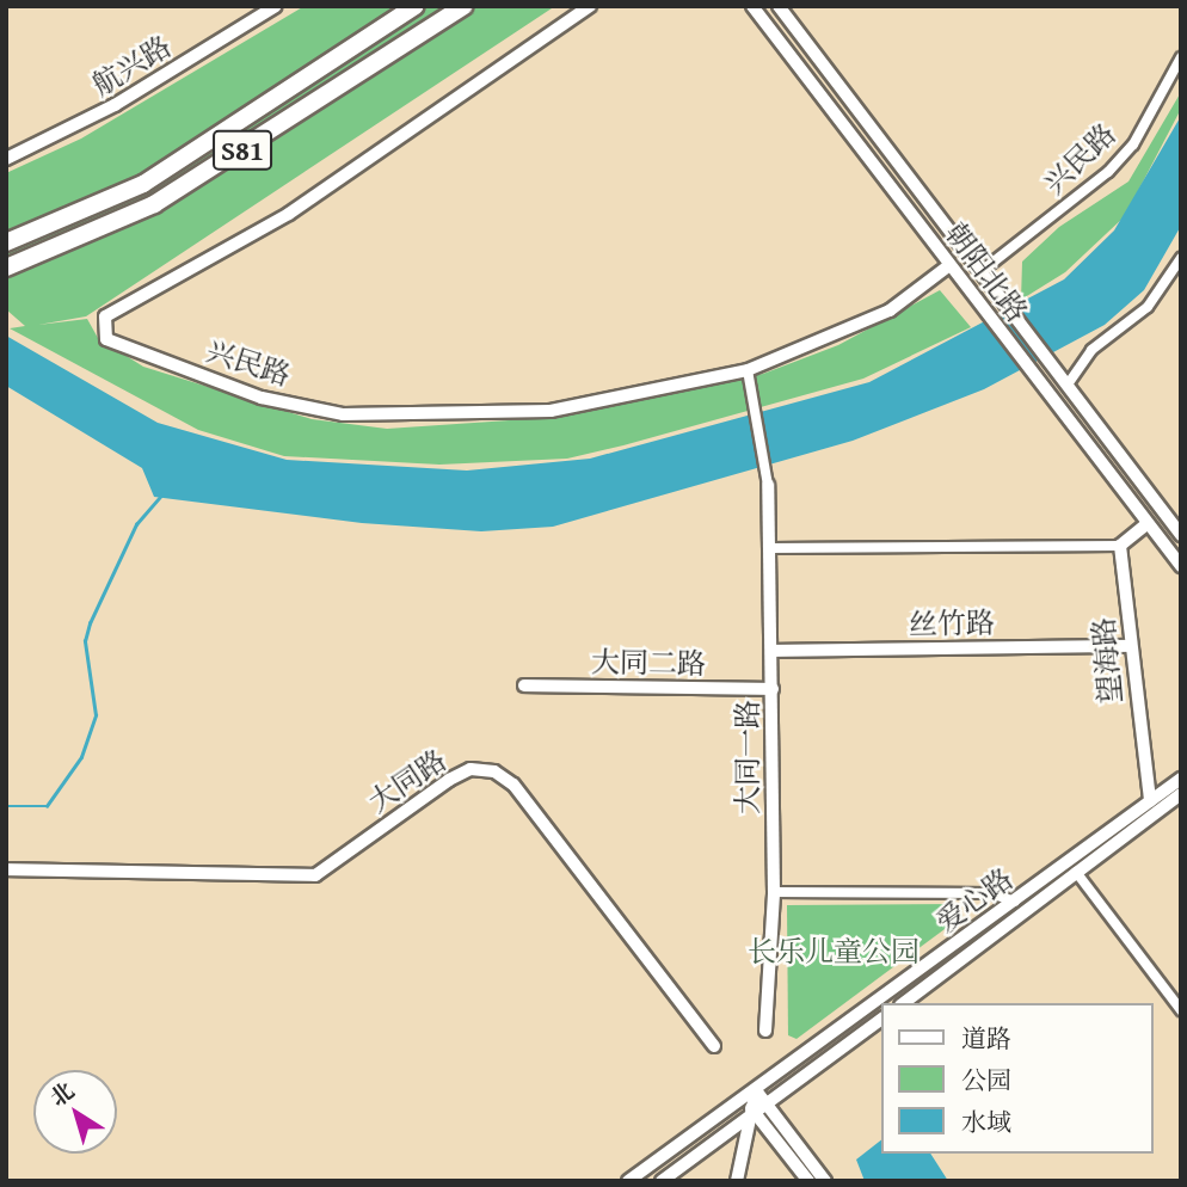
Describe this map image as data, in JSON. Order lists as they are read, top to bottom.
{
  "streets": {
    "highway": ["S81"],
    "main road": ["朝阳北路", "爱心路"],
    "street": [
      "航兴路",
      "兴民路",
      "丝竹路",
      "望海路",
      "大同二路",
      "大同一路",
      "大同路"
    ]
  },
  "crossings": [
    ["兴民路", "朝阳北路"],
    ["丝竹路", "望海路"],
    ["丝竹路", "大同一路"],
    ["望海路", "爱心路"],
    ["大同二路", "大同一路"]
  ],
  "parks": ["长乐儿童公园"],
  "legend": ["道路", "公园", "水域"],
  "north": "top left"
}
